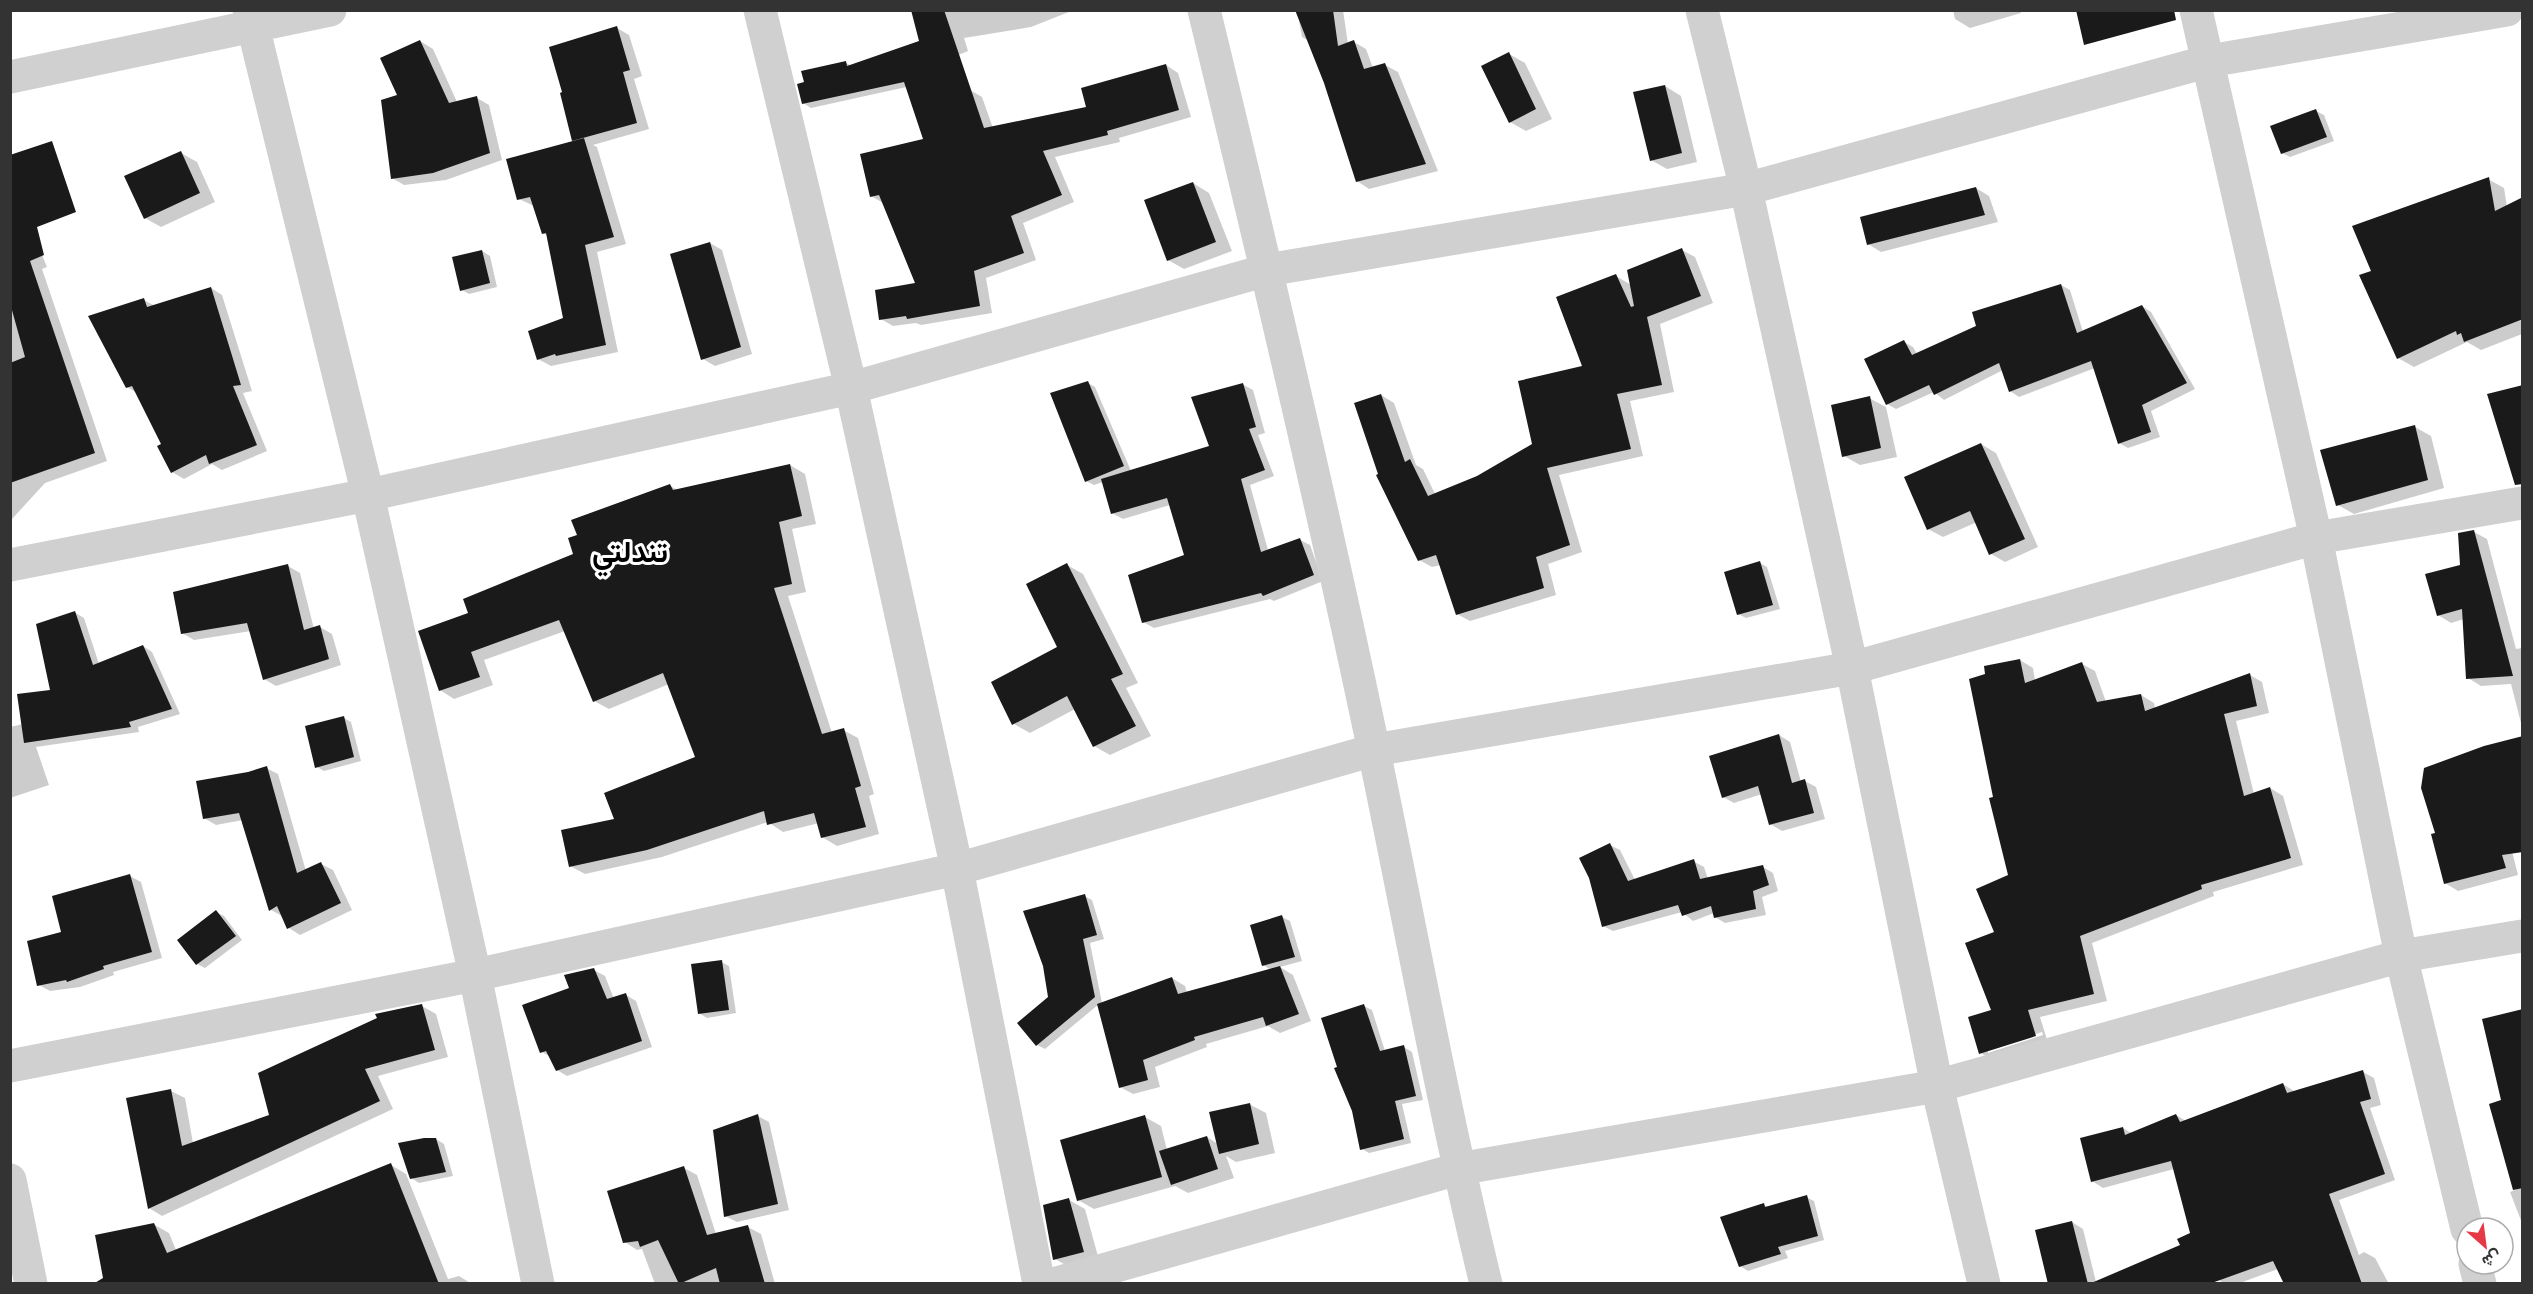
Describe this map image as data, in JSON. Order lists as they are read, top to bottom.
{
  "districts": ["تندلتي"],
  "north": "bottom right"
}
